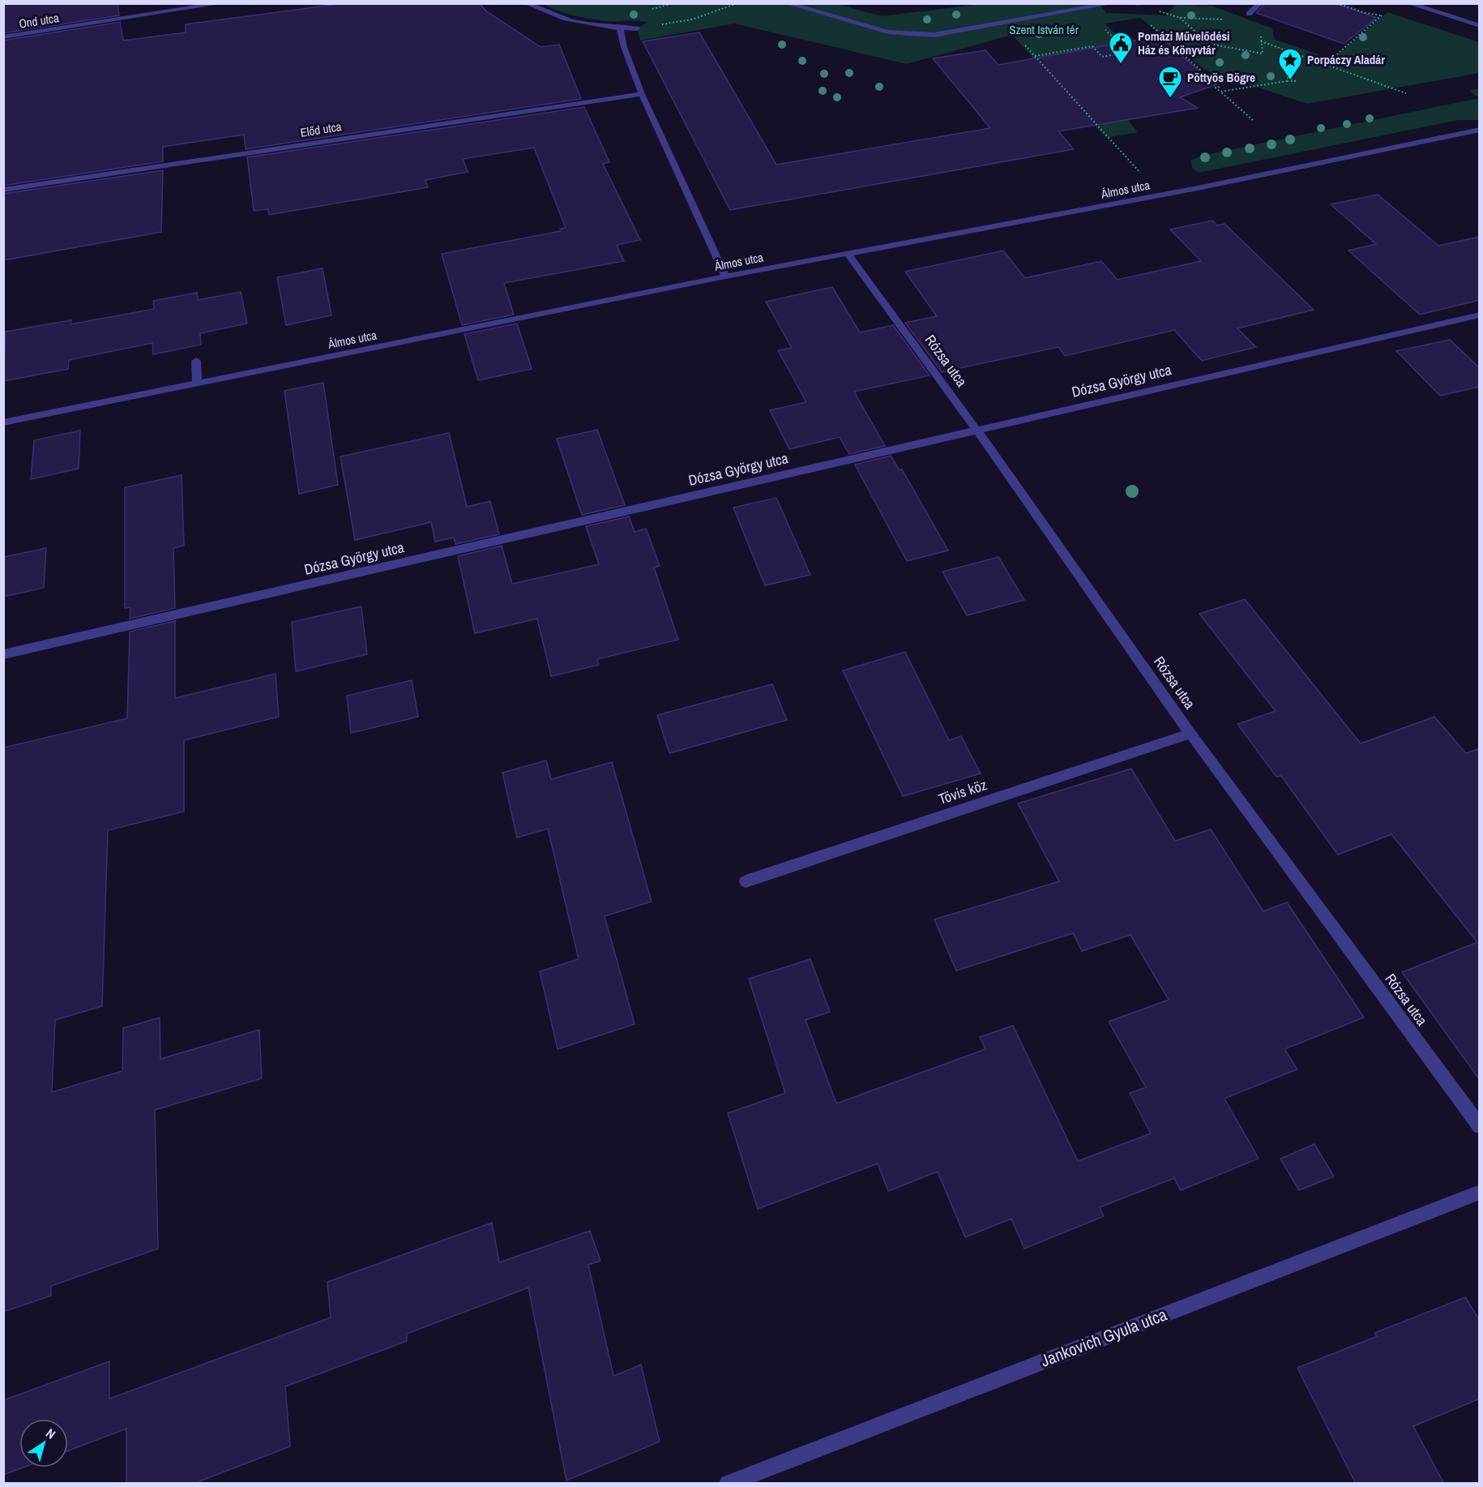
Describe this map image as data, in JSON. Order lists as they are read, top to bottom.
{
  "streets": {
    "street": [
      "Ond utca",
      "Előd utca",
      "Álmos utca",
      "Rózsa utca",
      "Dózsa György utca",
      "Tövis köz",
      "Jankovich Gyula utca"
    ]
  },
  "crossings": [
    ["Álmos utca", "Rózsa utca"],
    ["Rózsa utca", "Dózsa György utca"],
    ["Rózsa utca", "Tövis köz"]
  ],
  "parks": ["Szent István tér"],
  "places": {
    "public building": ["Pomázi Művelődési Ház és Könyvtár"],
    "place": ["Porpáczy Aladár"],
    "cafe": ["Pöttyös Bögre"]
  },
  "north": "top right"
}
